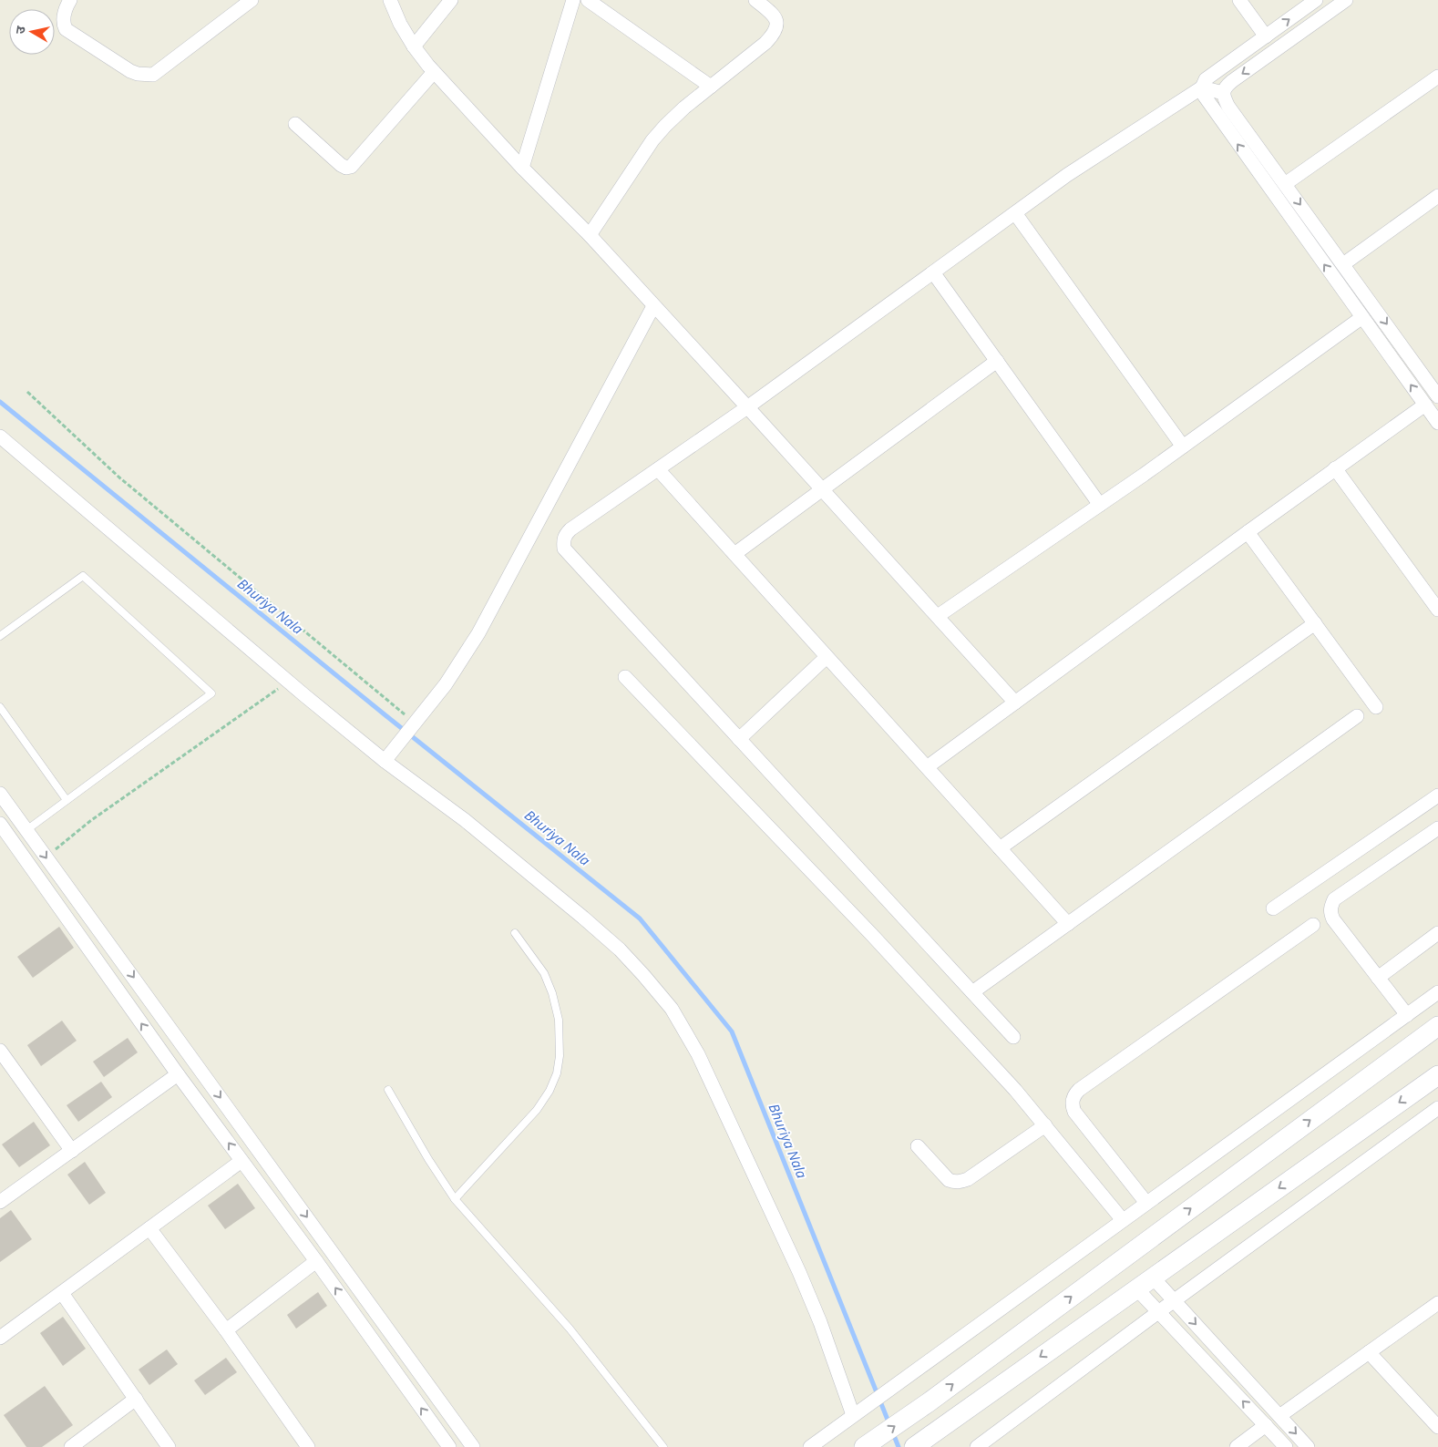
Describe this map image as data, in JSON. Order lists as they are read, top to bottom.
{
  "water": ["Bhuriya Nala"],
  "north": "left"
}
